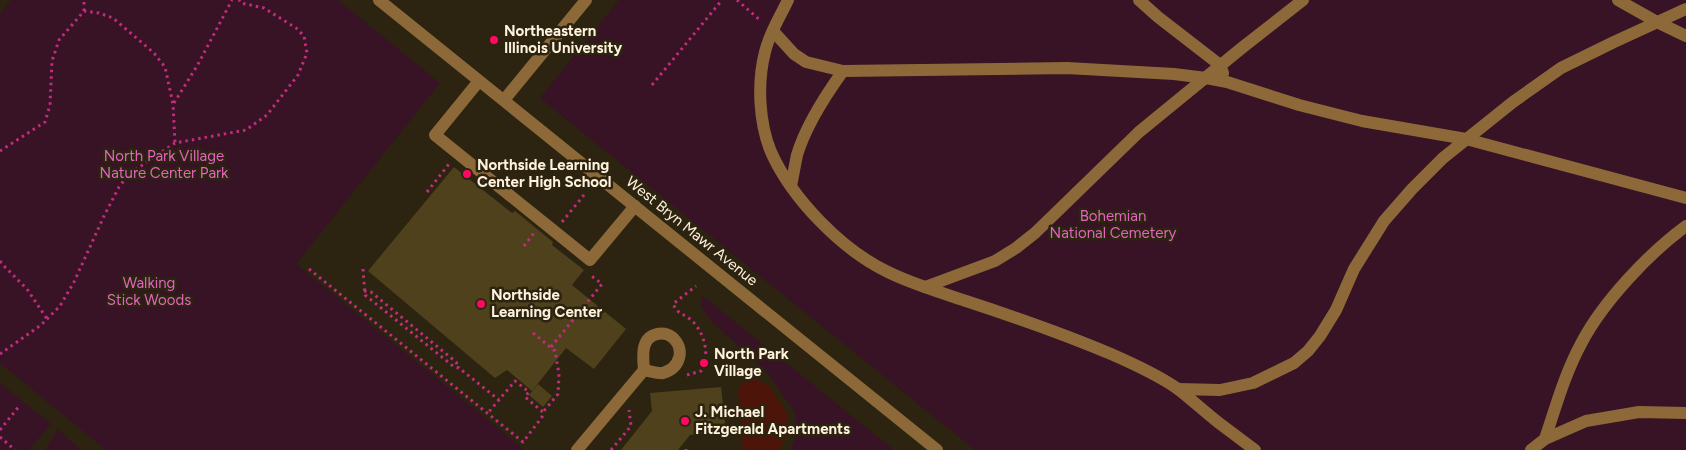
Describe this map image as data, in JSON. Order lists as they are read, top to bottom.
{
  "streets": {
    "street": ["West Bryn Mawr Avenue"]
  },
  "parks": ["North Park Village Nature Center Park", "Bohemian National Cemetery", "Walking Stick Woods"],
  "places": [
    "Northeastern Illinois University",
    "Northside Learning Center High School",
    "Northside Learning Center",
    "North Park Village",
    "J. Michael Fitzgerald Apartments"
  ]
}
